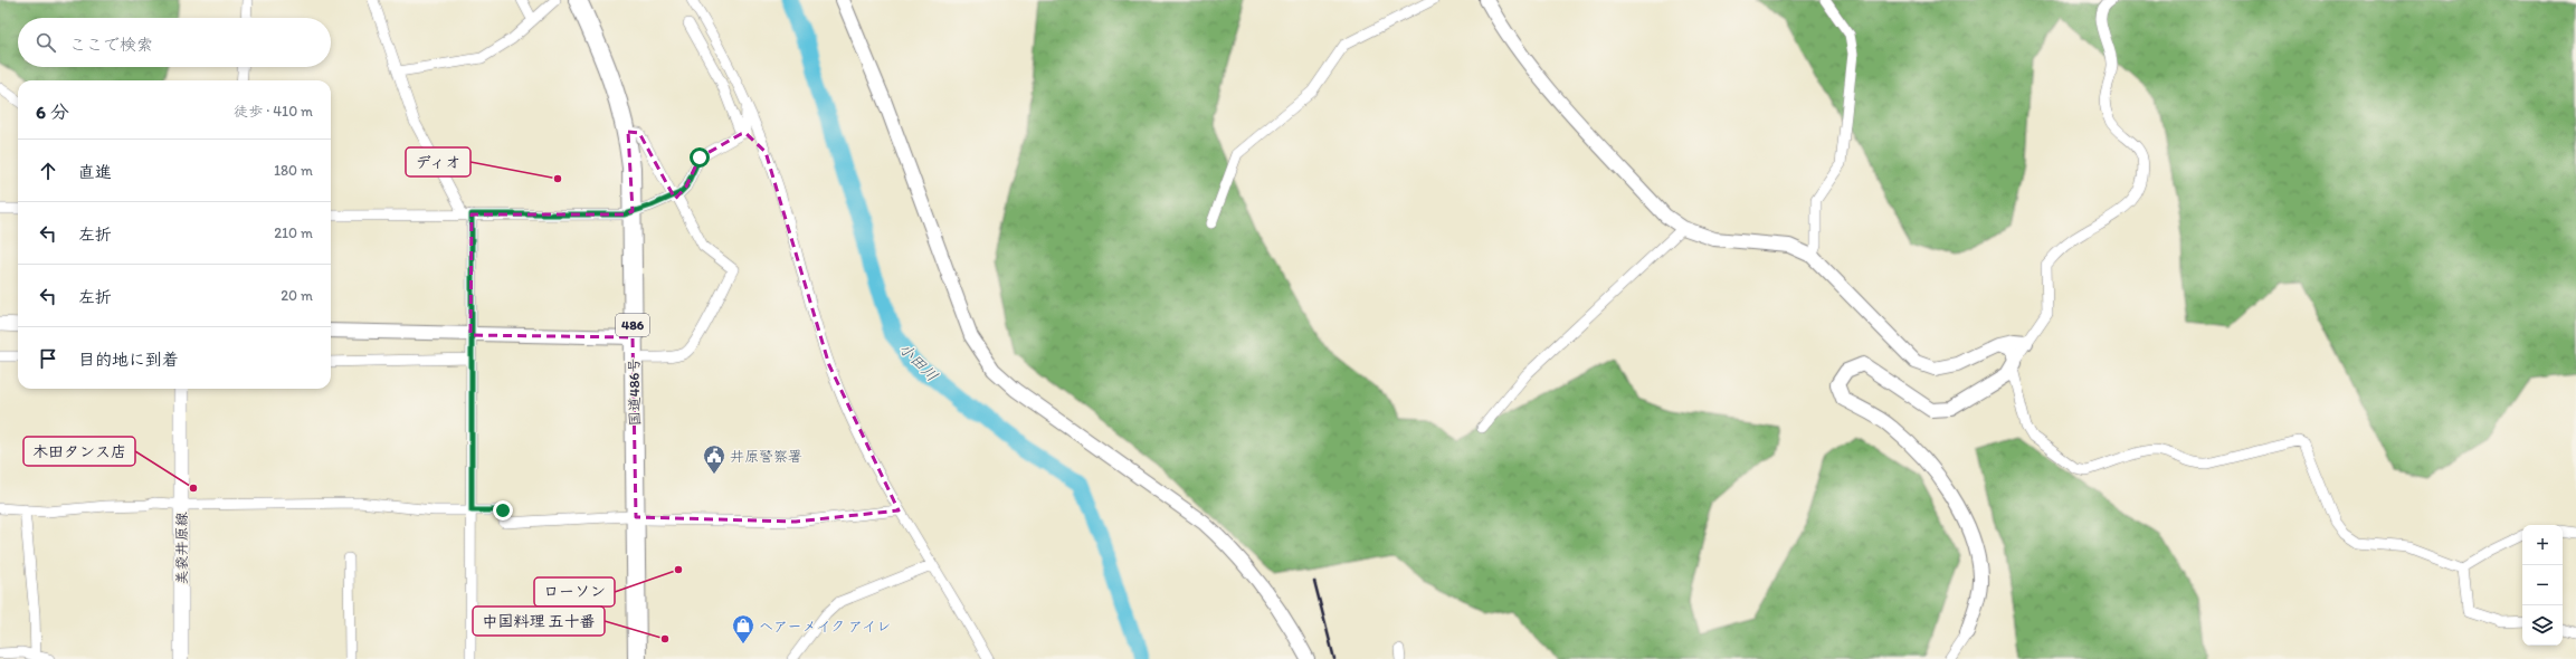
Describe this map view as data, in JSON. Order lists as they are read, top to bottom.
{
  "streets": {
    "highway": ["486", "国道486号"],
    "main road": ["美袋井原線"]
  },
  "water": ["小田川"],
  "places": {
    "other": [
      "ディオ",
      "木田タンス店",
      "ローソン",
      "中国料理 五十番"
    ],
    "public building": ["井原警察署"],
    "shop": ["ヘアーメイク アイレ"]
  },
  "page": {
    "search": "ここで検索",
    "heading": ["6 分", "徒歩 · 410 m"],
    "list": [
      ["直進", "180 m"],
      ["左折", "210 m"],
      ["左折", "20 m"],
      "目的地に到着"
    ],
    "map_buttons": ["+", "−"]
  }
}
